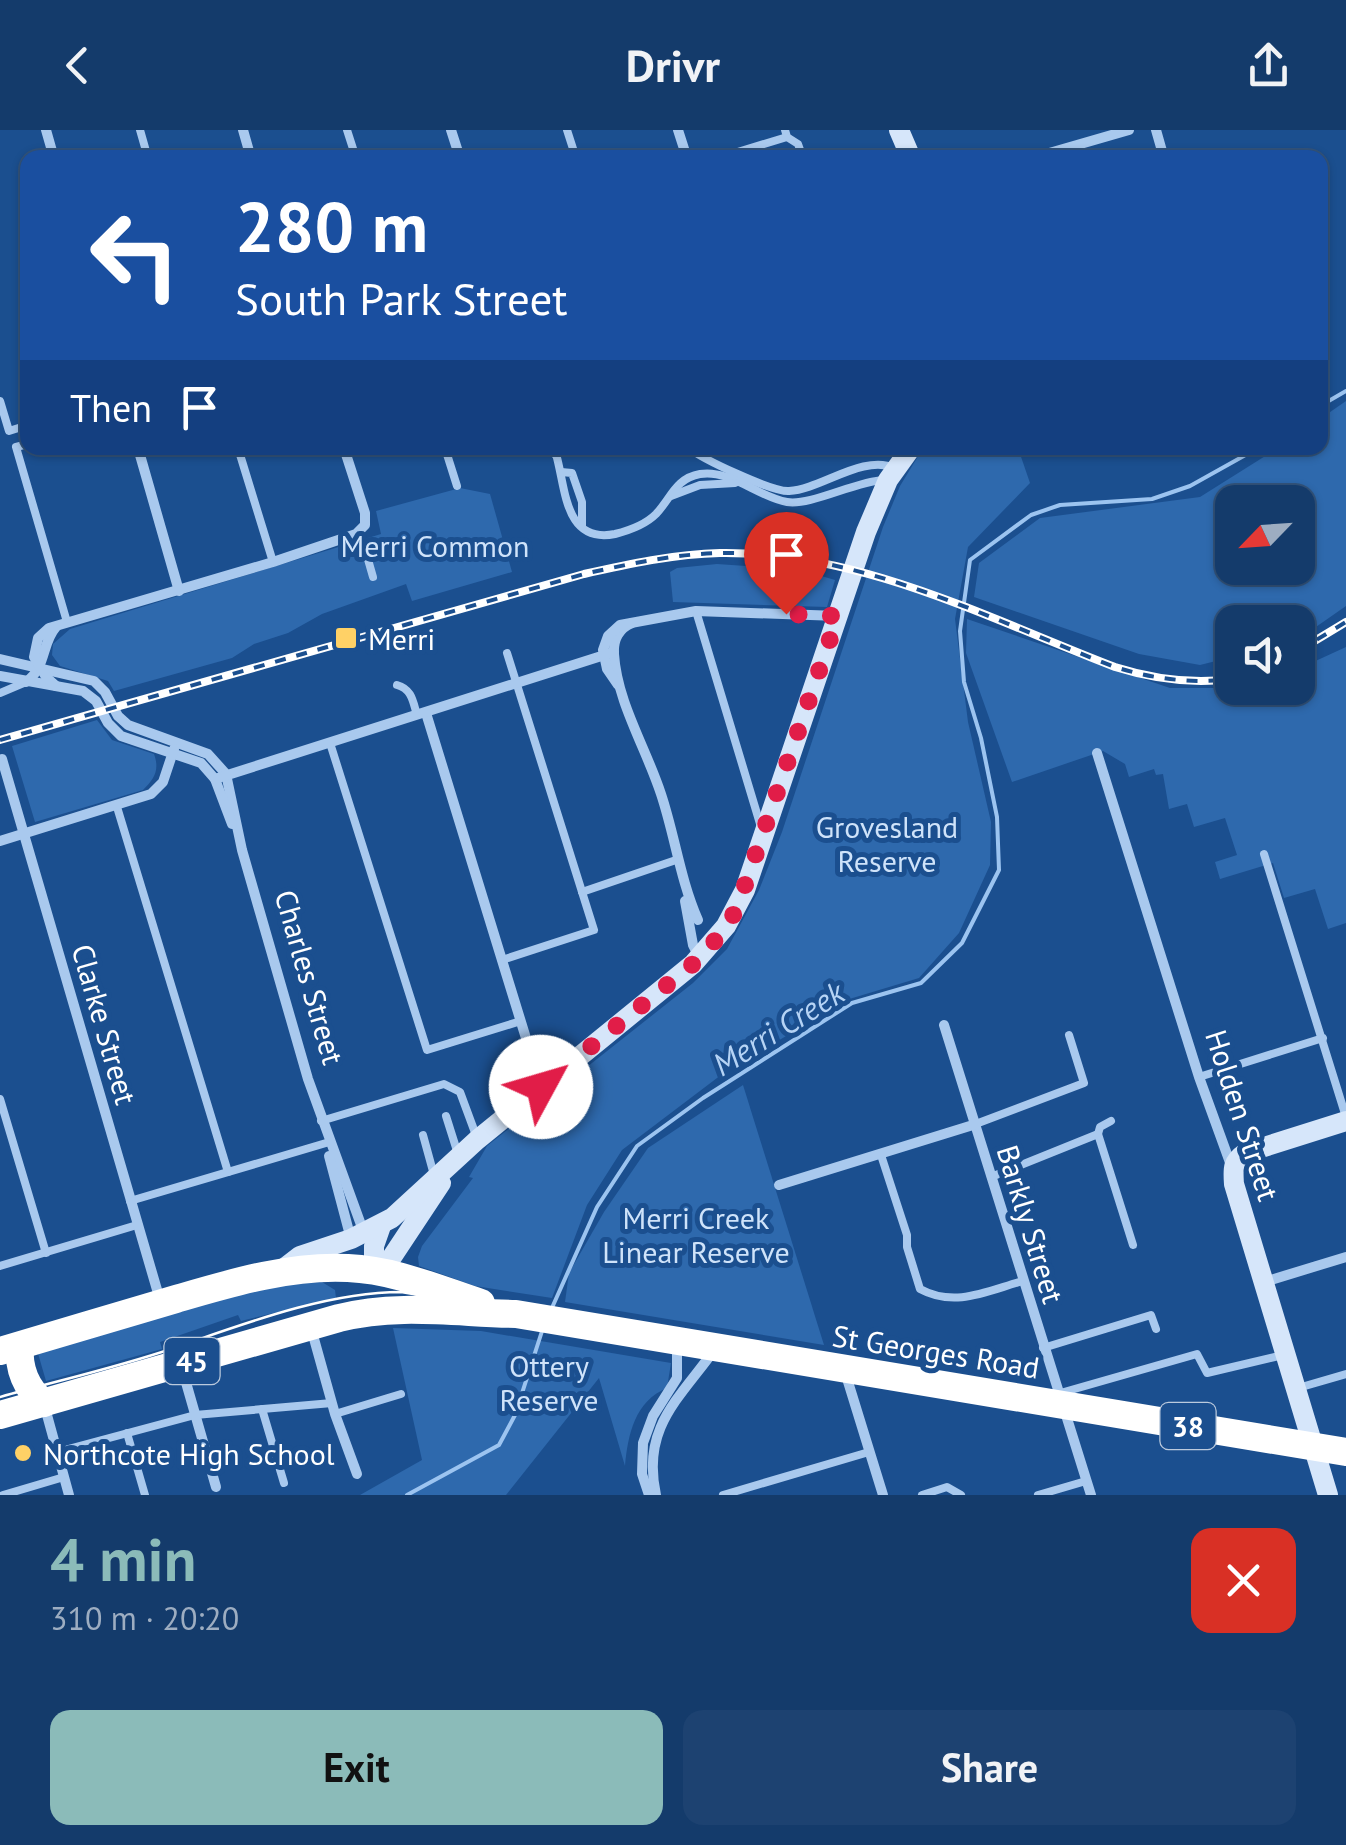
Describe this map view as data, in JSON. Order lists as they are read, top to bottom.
{
  "streets": {
    "highway": ["St Georges Road", "45", "38"],
    "main road": ["Charles Street", "Holden Street"],
    "street": ["Clarke Street", "Barkly Street"]
  },
  "crossings": [
    ["Charles Street", "St Georges Road"],
    ["Clarke Street", "St Georges Road"],
    ["Holden Street", "St Georges Road"],
    ["Barkly Street", "St Georges Road"]
  ],
  "water": ["Merri Creek"],
  "parks": [
    "Merri Common",
    "Grovesland Reserve",
    "Merri Creek Linear Reserve",
    "Ottery Reserve"
  ],
  "places": {
    "transit": ["Merri"],
    "other": ["Northcote High School"]
  },
  "north": "bottom left",
  "page": {
    "header": "Drivr",
    "turn": ["280 m", "South Park Street"],
    "then": "Then",
    "heading": ["4 min", "310 m · 20:20"],
    "buttons": ["Exit", "Share"]
  }
}
